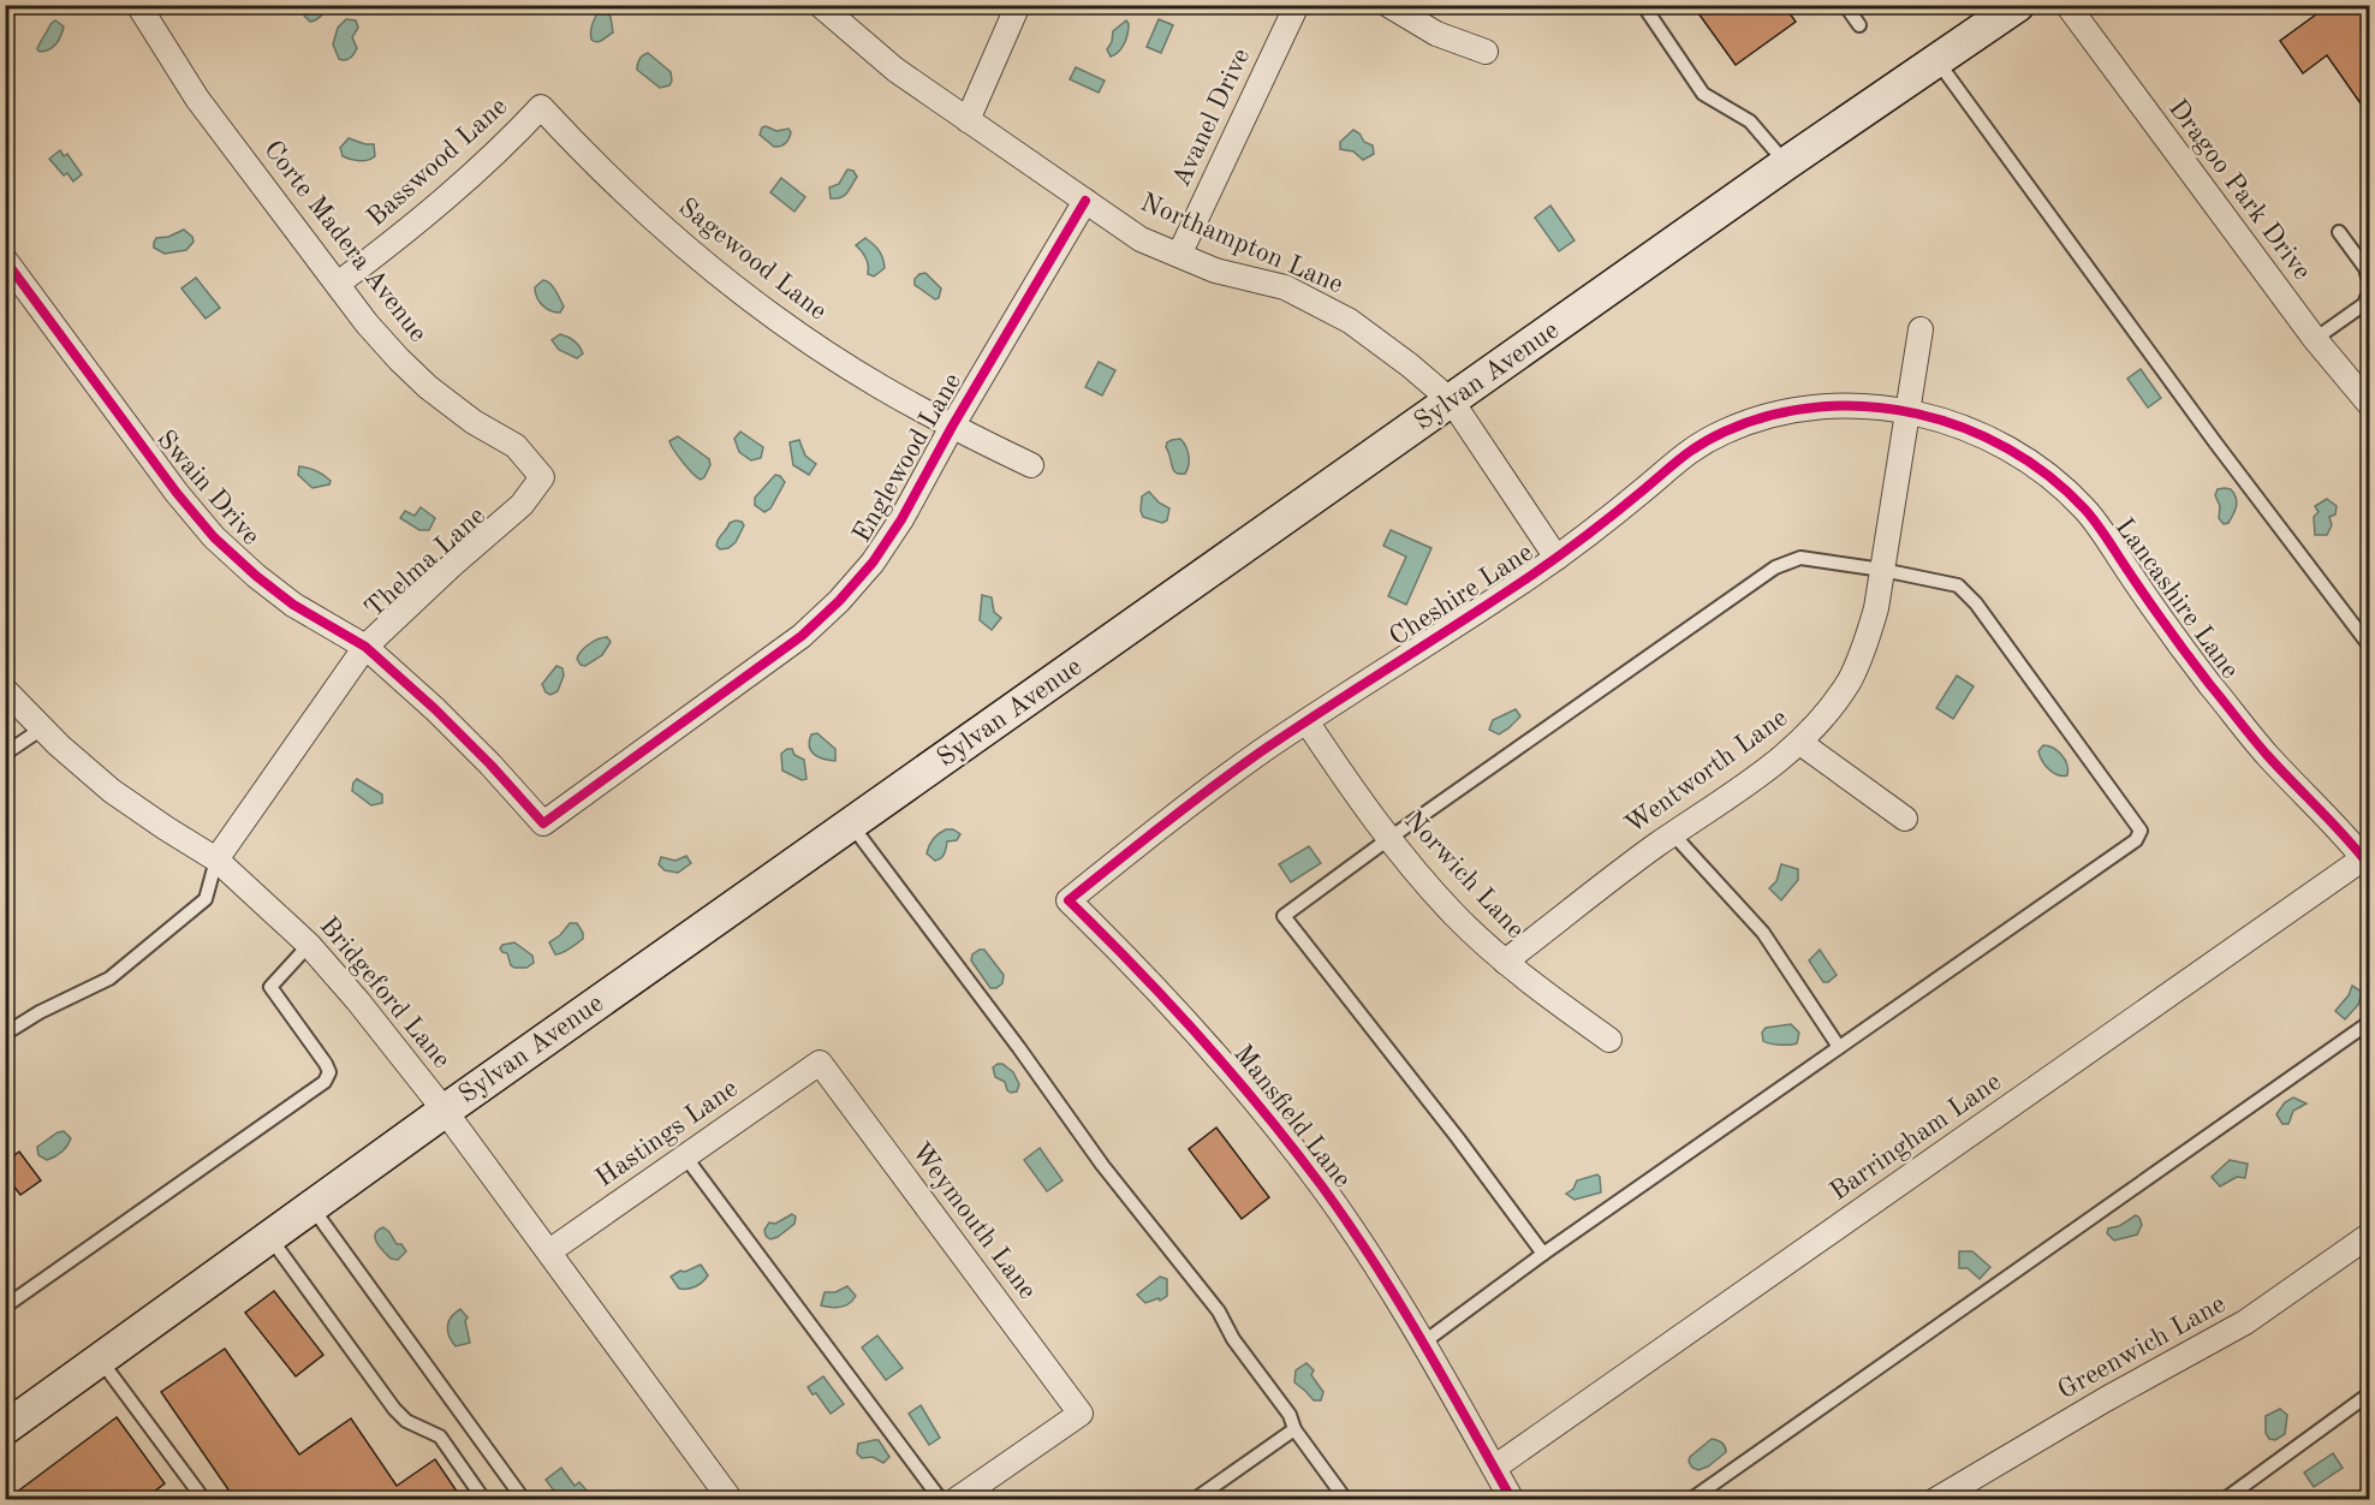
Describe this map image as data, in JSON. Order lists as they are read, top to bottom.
{
  "streets": {
    "main road": ["Sylvan Avenue"],
    "street": [
      "Avanel Drive",
      "Basswood Lane",
      "Dragoo Park Drive",
      "Corte Madera Avenue",
      "Northampton Lane",
      "Sagewood Lane",
      "Englewood Lane",
      "Swain Drive",
      "Thelma Lane",
      "Cheshire Lane",
      "Lancashire Lane",
      "Wentworth Lane",
      "Norwich Lane",
      "Bridgeford Lane",
      "Mansfield Lane",
      "Hastings Lane",
      "Barringham Lane",
      "Weymouth Lane",
      "Greenwich Lane"
    ]
  },
  "crossings": [
    ["Avanel Drive", "Northampton Lane"],
    ["Basswood Lane", "Corte Madera Avenue"],
    ["Basswood Lane", "Sagewood Lane"],
    ["Corte Madera Avenue", "Thelma Lane"],
    ["Northampton Lane", "Sylvan Avenue"],
    ["Northampton Lane", "Englewood Lane"],
    ["Northampton Lane", "Cheshire Lane"],
    ["Sagewood Lane", "Englewood Lane"],
    ["Sylvan Avenue", "Bridgeford Lane"],
    ["Englewood Lane", "Swain Drive"],
    ["Swain Drive", "Thelma Lane"],
    ["Thelma Lane", "Bridgeford Lane"],
    ["Cheshire Lane", "Lancashire Lane"],
    ["Cheshire Lane", "Wentworth Lane"],
    ["Cheshire Lane", "Norwich Lane"],
    ["Cheshire Lane", "Mansfield Lane"],
    ["Lancashire Lane", "Wentworth Lane"],
    ["Lancashire Lane", "Barringham Lane"],
    ["Wentworth Lane", "Norwich Lane"],
    ["Bridgeford Lane", "Hastings Lane"],
    ["Mansfield Lane", "Barringham Lane"],
    ["Hastings Lane", "Weymouth Lane"]
  ]
}
